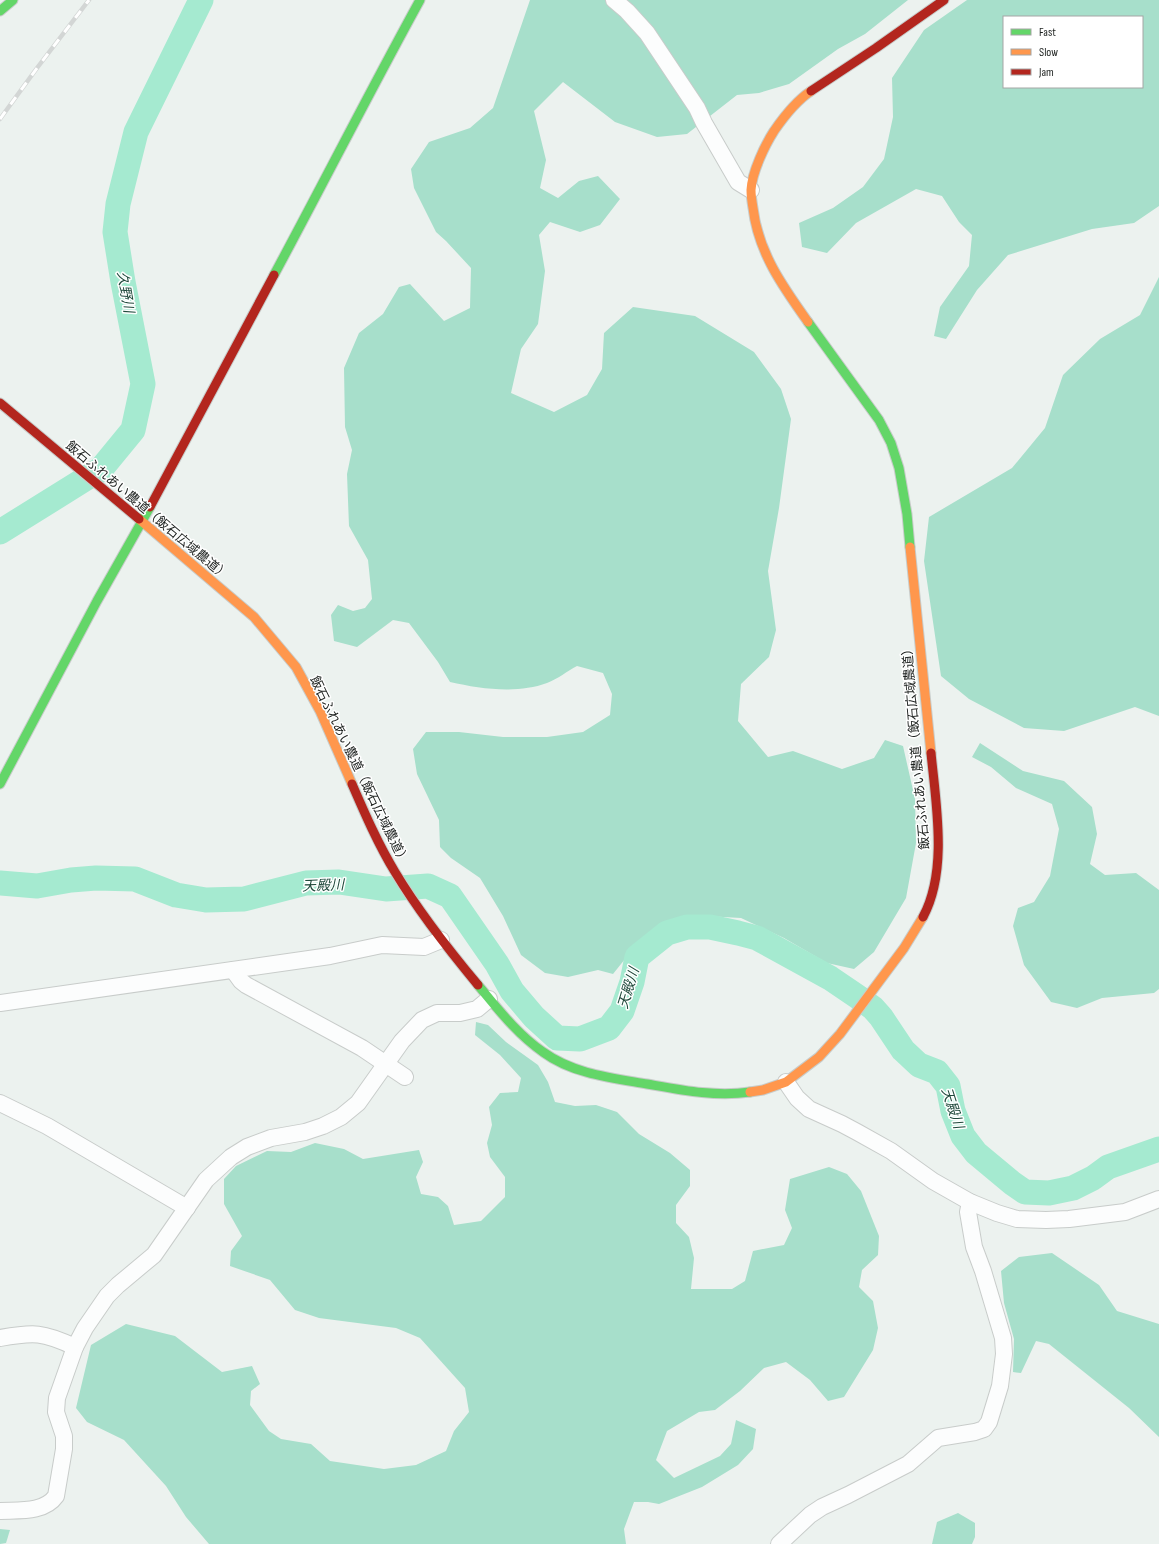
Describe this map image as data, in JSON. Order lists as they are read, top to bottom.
{
  "streets": {
    "street": ["飯石ふれあい農道（飯石広域農道）"]
  },
  "water": ["久野川", "天殿川"],
  "legend": ["Fast", "Slow", "Jam"]
}
